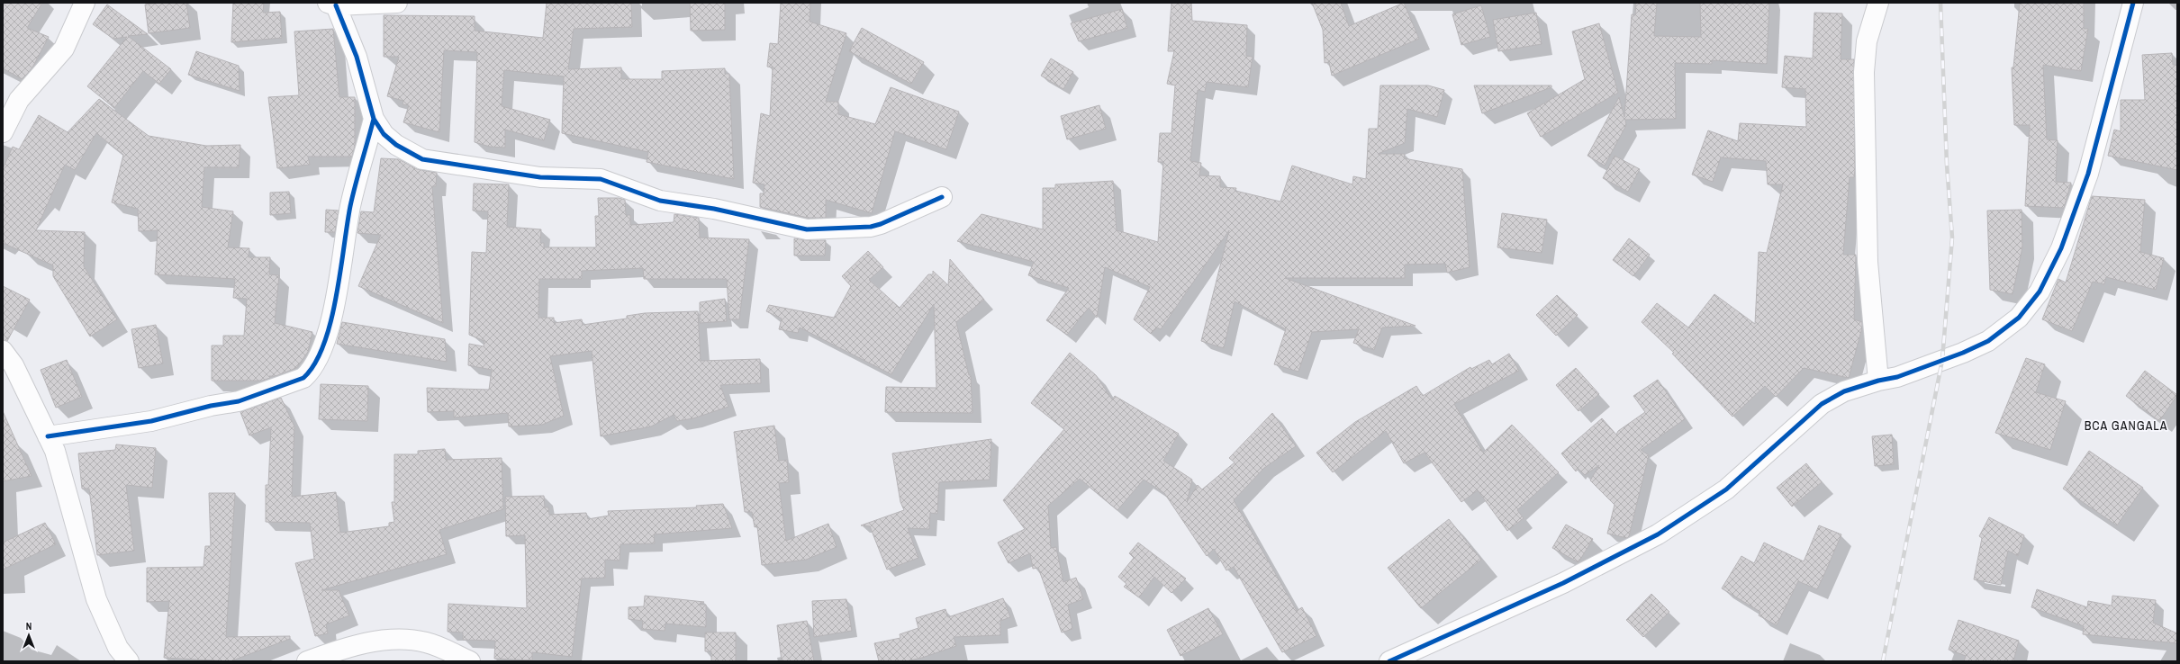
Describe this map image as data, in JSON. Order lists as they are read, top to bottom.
{
  "districts": ["BCA GANGALA"],
  "north": "top"
}
